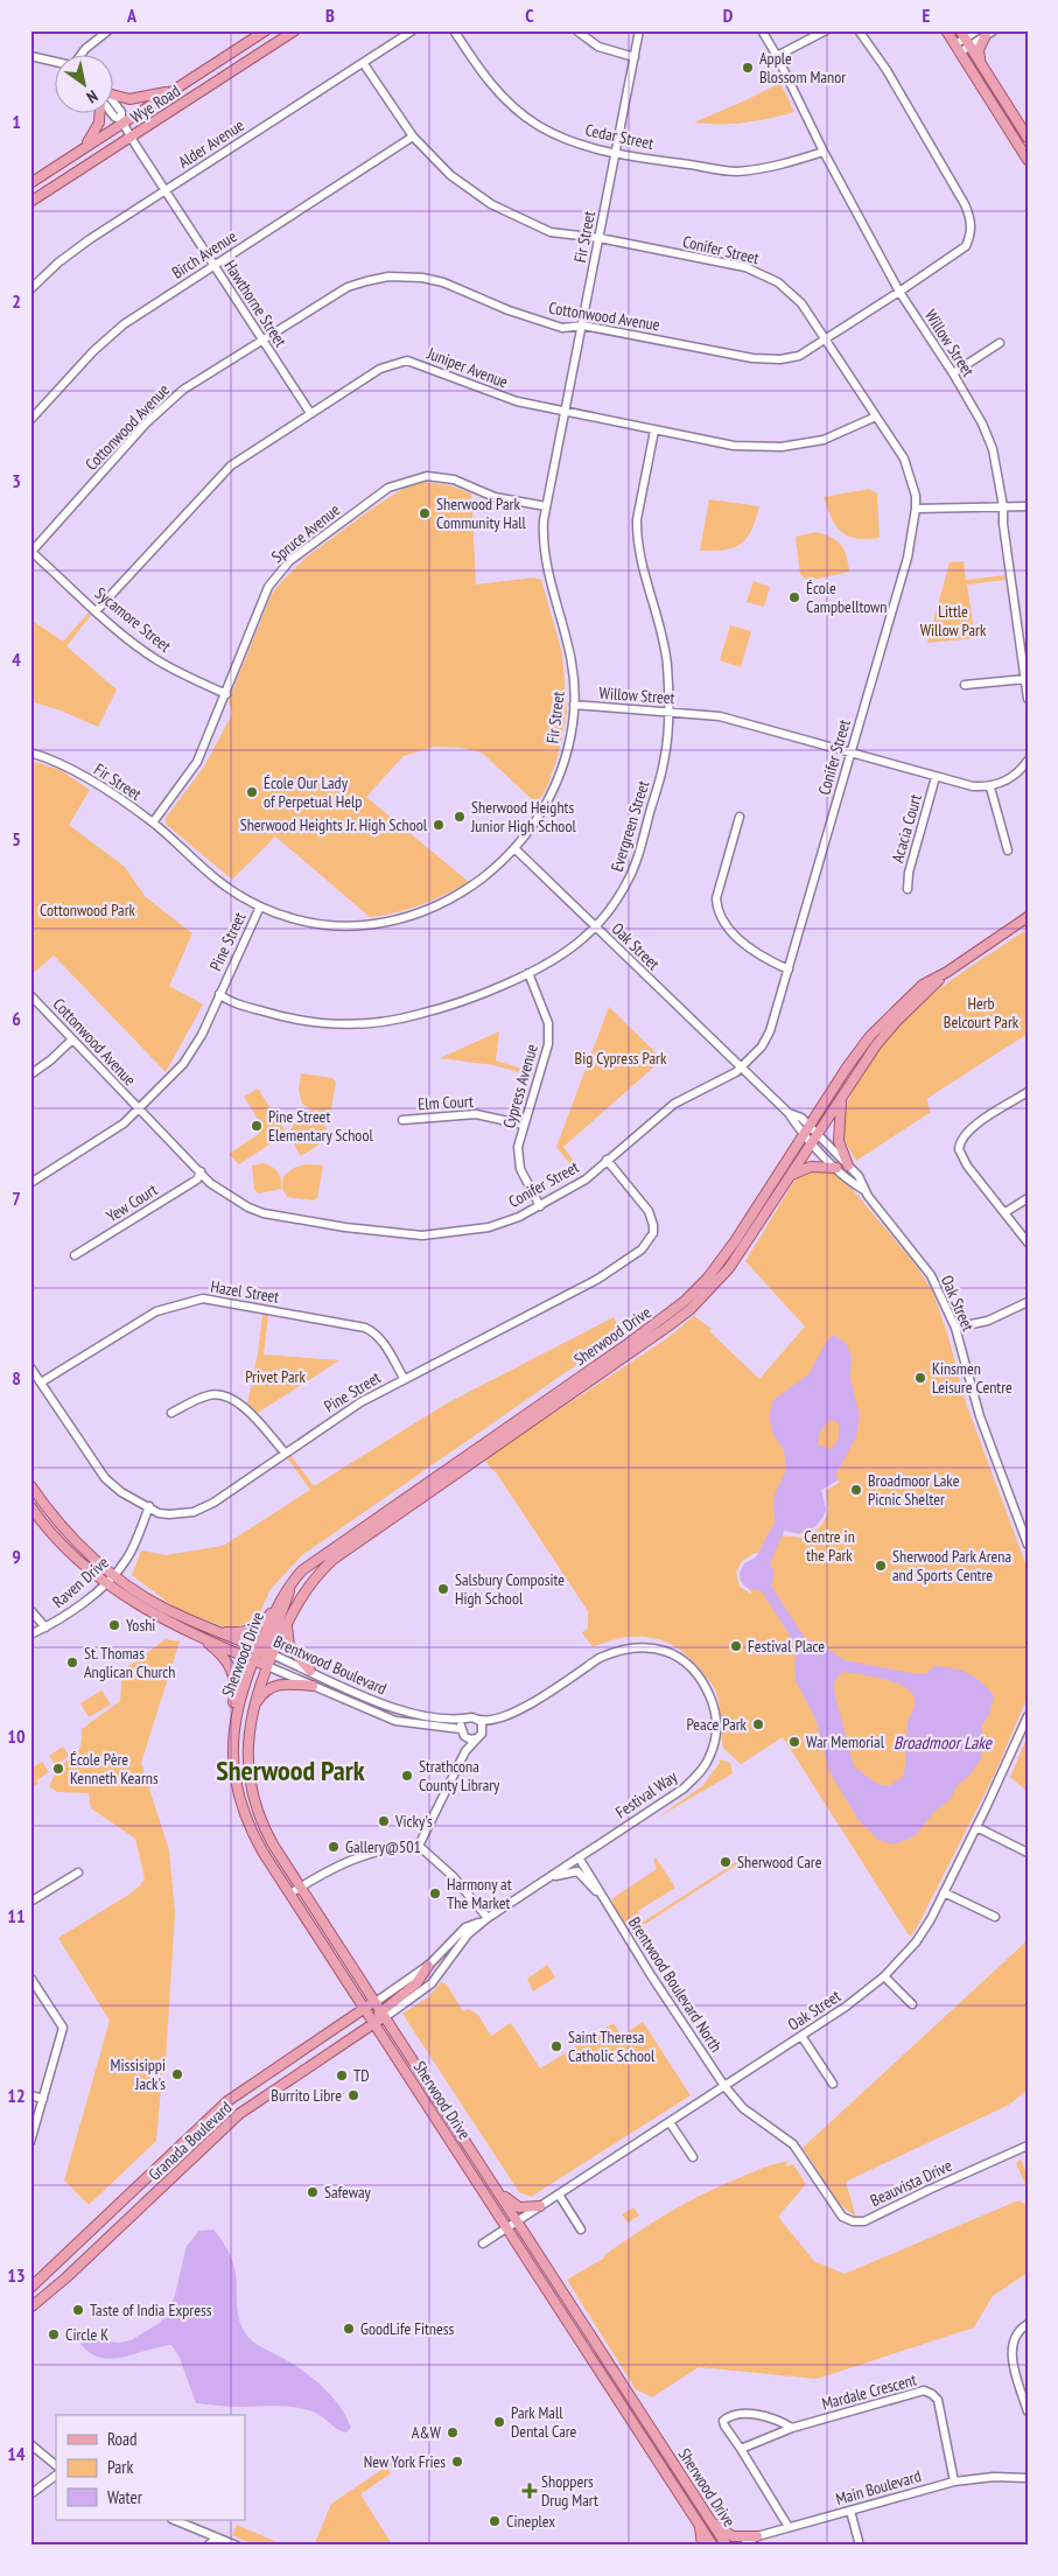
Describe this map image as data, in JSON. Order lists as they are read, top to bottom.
{
  "streets": {
    "main road": [
      "Wye Road",
      "Sherwood Drive",
      "Brentwood Boulevard",
      "Granada Boulevard"
    ],
    "street": [
      "Cedar Street",
      "Alder Avenue",
      "Fir Street",
      "Conifer Street",
      "Birch Avenue",
      "Hawthorne Street",
      "Cottonwood Avenue",
      "Willow Street",
      "Juniper Avenue",
      "Spruce Avenue",
      "Sycamore Street",
      "Evergreen Street",
      "Acacia Court",
      "Pine Street",
      "Oak Street",
      "Cypress Avenue",
      "Elm Court",
      "Yew Court",
      "Hazel Street",
      "Raven Drive",
      "Festival Way",
      "Brentwood Boulevard North",
      "Beauvista Drive",
      "Mardale Crescent",
      "Main Boulevard"
    ]
  },
  "crossings": [
    ["Wye Road", "Hawthorne Street"],
    ["Cedar Street", "Fir Street"],
    ["Cedar Street", "Willow Street"],
    ["Alder Avenue", "Conifer Street"],
    ["Alder Avenue", "Hawthorne Street"],
    ["Fir Street", "Conifer Street"],
    ["Fir Street", "Cottonwood Avenue"],
    ["Fir Street", "Willow Street"],
    ["Fir Street", "Juniper Avenue"],
    ["Fir Street", "Spruce Avenue"],
    ["Fir Street", "Pine Street"],
    ["Fir Street", "Oak Street"],
    ["Conifer Street", "Birch Avenue"],
    ["Conifer Street", "Cottonwood Avenue"],
    ["Conifer Street", "Willow Street"],
    ["Conifer Street", "Juniper Avenue"],
    ["Conifer Street", "Pine Street"],
    ["Conifer Street", "Oak Street"],
    ["Conifer Street", "Cypress Avenue"],
    ["Conifer Street", "Yew Court"],
    ["Birch Avenue", "Hawthorne Street"],
    ["Hawthorne Street", "Cottonwood Avenue"],
    ["Hawthorne Street", "Juniper Avenue"],
    ["Cottonwood Avenue", "Willow Street"],
    ["Cottonwood Avenue", "Sycamore Street"],
    ["Cottonwood Avenue", "Pine Street"],
    ["Willow Street", "Evergreen Street"],
    ["Willow Street", "Acacia Court"],
    ["Juniper Avenue", "Sycamore Street"],
    ["Juniper Avenue", "Evergreen Street"],
    ["Spruce Avenue", "Sycamore Street"],
    ["Evergreen Street", "Pine Street"],
    ["Evergreen Street", "Oak Street"],
    ["Evergreen Street", "Cypress Avenue"],
    ["Pine Street", "Hazel Street"],
    ["Pine Street", "Raven Drive"],
    ["Oak Street", "Sherwood Drive"],
    ["Oak Street", "Brentwood Boulevard North"],
    ["Oak Street", "Beauvista Drive"],
    ["Cypress Avenue", "Elm Court"],
    ["Sherwood Drive", "Brentwood Boulevard"],
    ["Sherwood Drive", "Festival Way"],
    ["Sherwood Drive", "Granada Boulevard"],
    ["Raven Drive", "Brentwood Boulevard"],
    ["Brentwood Boulevard", "Festival Way"],
    ["Festival Way", "Granada Boulevard"],
    ["Brentwood Boulevard North", "Beauvista Drive"],
    ["Mardale Crescent", "Main Boulevard"]
  ],
  "districts": ["Sherwood Park"],
  "water": ["Broadmoor Lake"],
  "parks": [
    "Little Willow Park",
    "Cottonwood Park",
    "Herb Belcourt Park",
    "Big Cypress Park",
    "Privet Park",
    "Centre in the Park"
  ],
  "places": {
    "other": [
      "Apple Blossom Manor",
      "Sherwood Park Community Hall",
      "École Campbelltown",
      "École Our Lady of Perpetual Help",
      "Sherwood Heights Junior High School",
      "Sherwood Heights Jr. High School",
      "Pine Street Elementary School",
      "Kinsmen Leisure Centre",
      "Broadmoor Lake Picnic Shelter",
      "Sherwood Park Arena and Sports Centre",
      "Salsbury Composite High School",
      "Yoshi",
      "Festival Place",
      "St. Thomas Anglican Church",
      "Peace Park",
      "War Memorial",
      "École Père Kenneth Kearns",
      "Strathcona County Library",
      "Vicky's",
      "Gallery@501",
      "Sherwood Care",
      "Harmony at The Market",
      "Saint Theresa Catholic School",
      "Missisippi Jack's",
      "TD",
      "Burrito Libre",
      "Safeway",
      "Taste of India Express",
      "GoodLife Fitness",
      "Circle K",
      "Park Mall Dental Care",
      "A&W",
      "New York Fries",
      "Cineplex"
    ],
    "health": ["Shoppers Drug Mart"]
  },
  "legend": ["Road", "Park", "Water"],
  "north": "bottom right",
  "grid": {
    "columns": [
      "A",
      "B",
      "C",
      "D",
      "E"
    ],
    "rows": [
      "1",
      "2",
      "3",
      "4",
      "5",
      "6",
      "7",
      "8",
      "9",
      "10",
      "11",
      "12",
      "13",
      "14"
    ]
  }
}
